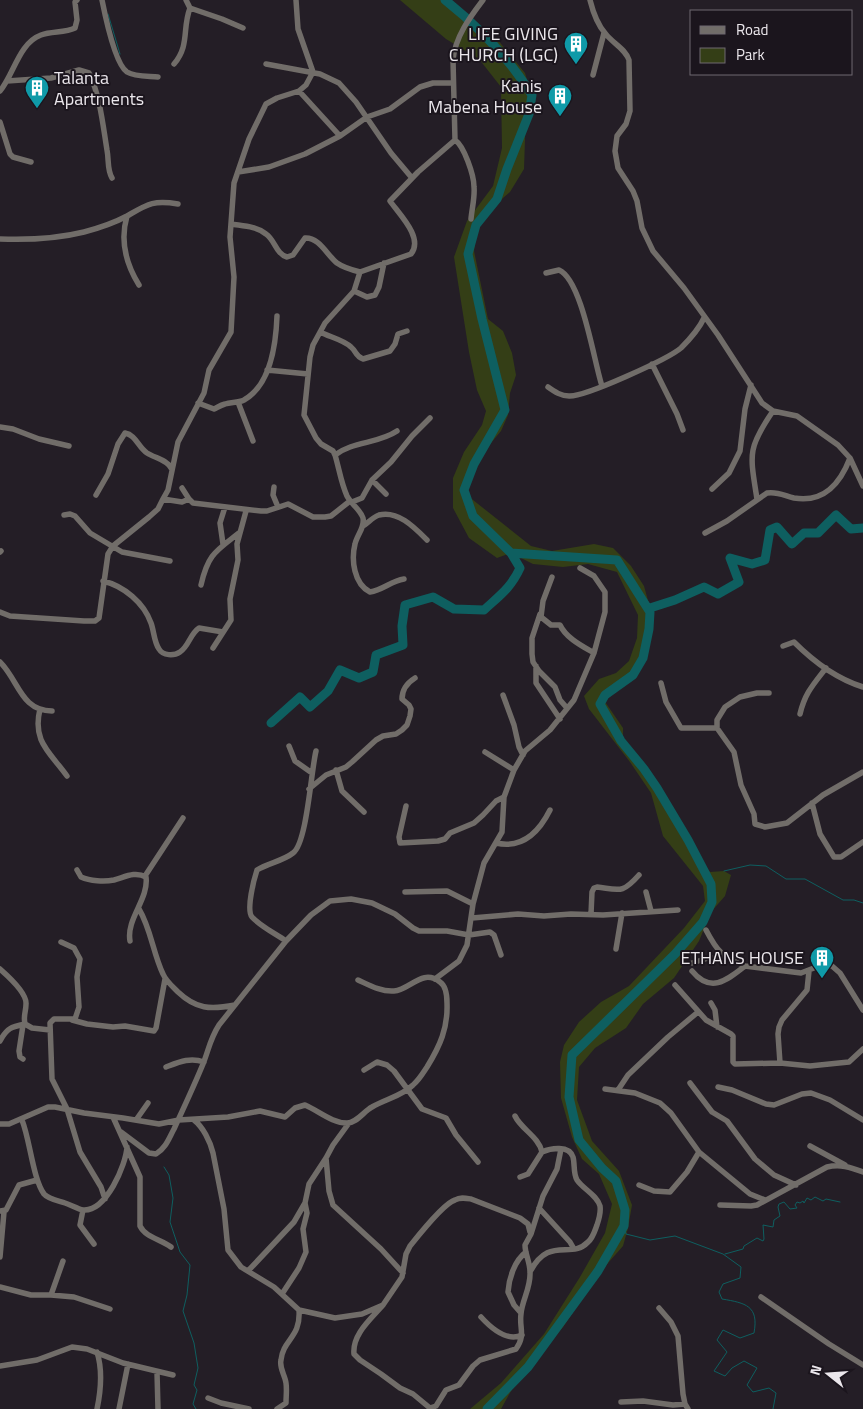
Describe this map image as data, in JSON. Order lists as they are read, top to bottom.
{
  "places": {
    "building": [
      "LIFE GIVING CHURCH (LGC)",
      "Talanta Apartments",
      "Kanis Mabena House",
      "ETHANS HOUSE"
    ]
  },
  "legend": ["Road", "Park"],
  "north": "left"
}
